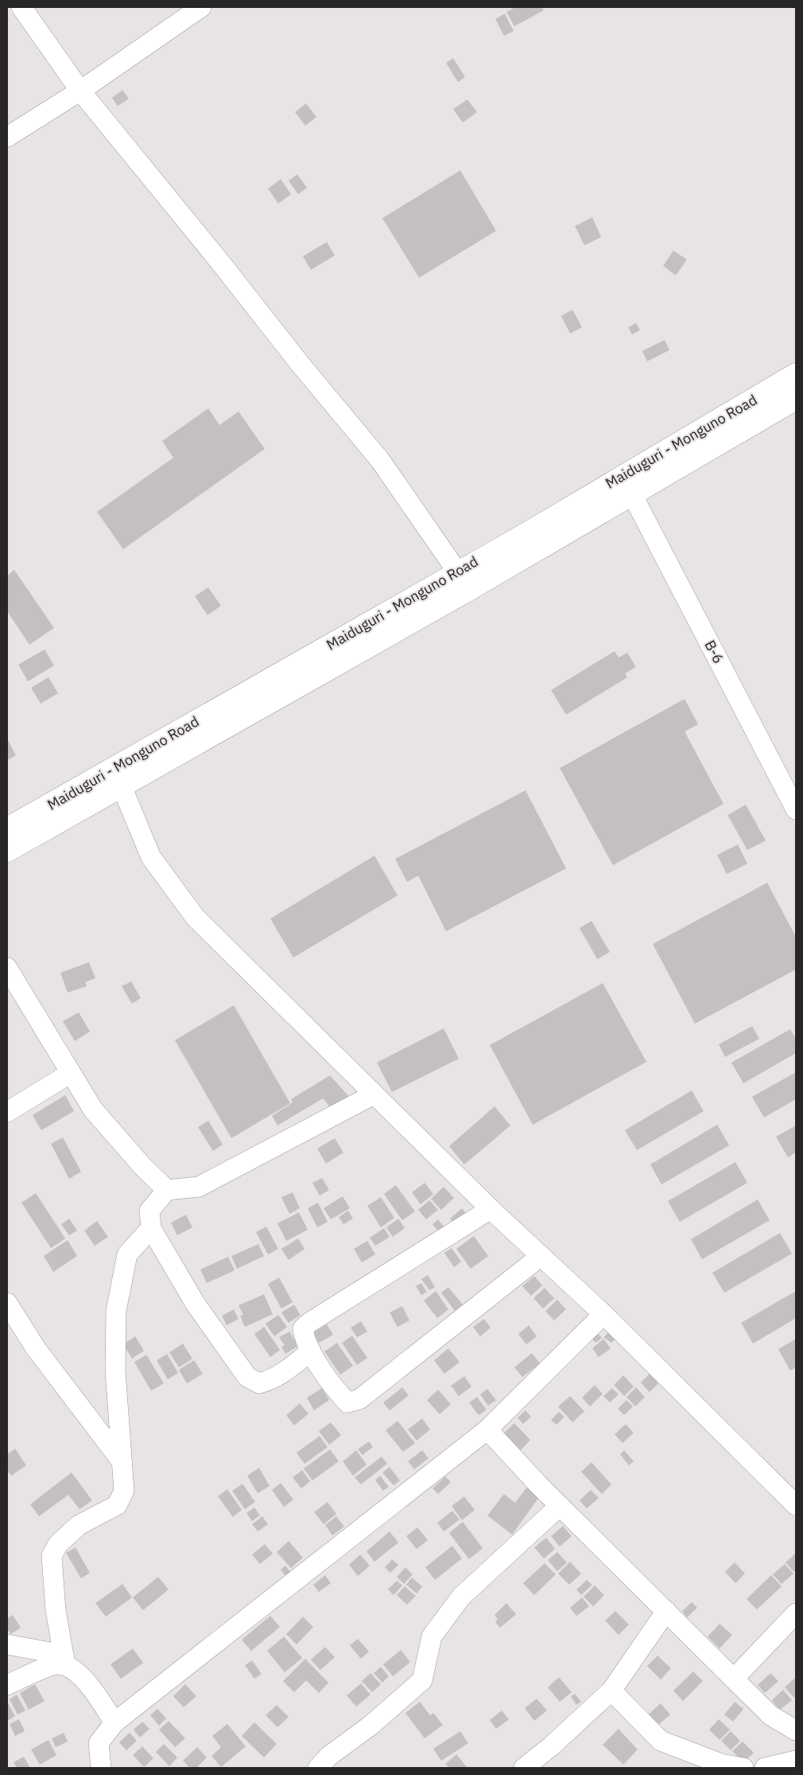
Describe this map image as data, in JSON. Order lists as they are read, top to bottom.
{
  "streets": {
    "main road": ["Maiduguri - Monguno Road"],
    "street": ["B-6"]
  },
  "crossings": [
    ["Maiduguri - Monguno Road", "B-6"]
  ]
}
